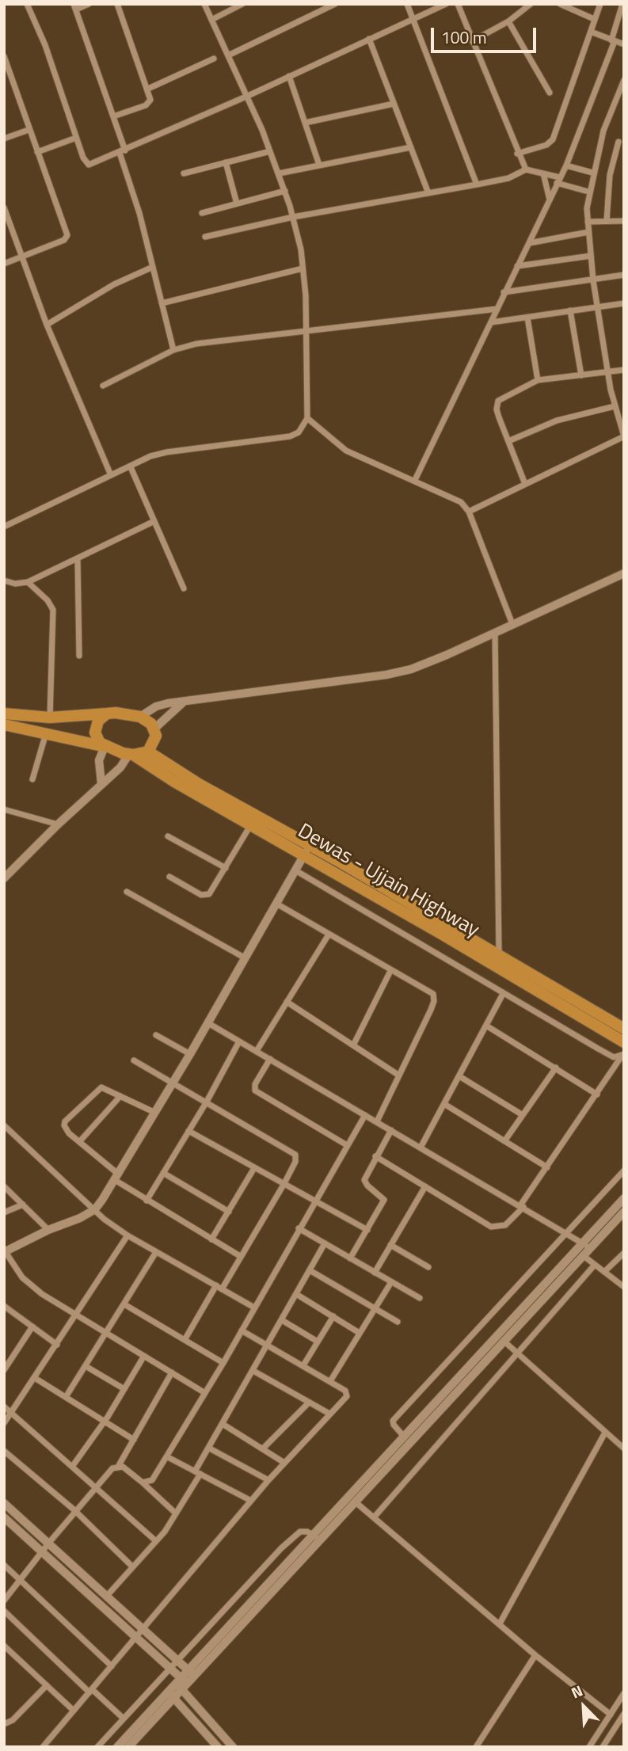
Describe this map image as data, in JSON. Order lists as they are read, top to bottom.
{
  "streets": {
    "main road": ["Dewas - Ujjain Highway"]
  },
  "scale_bar": "100 m",
  "north": "top left"
}
